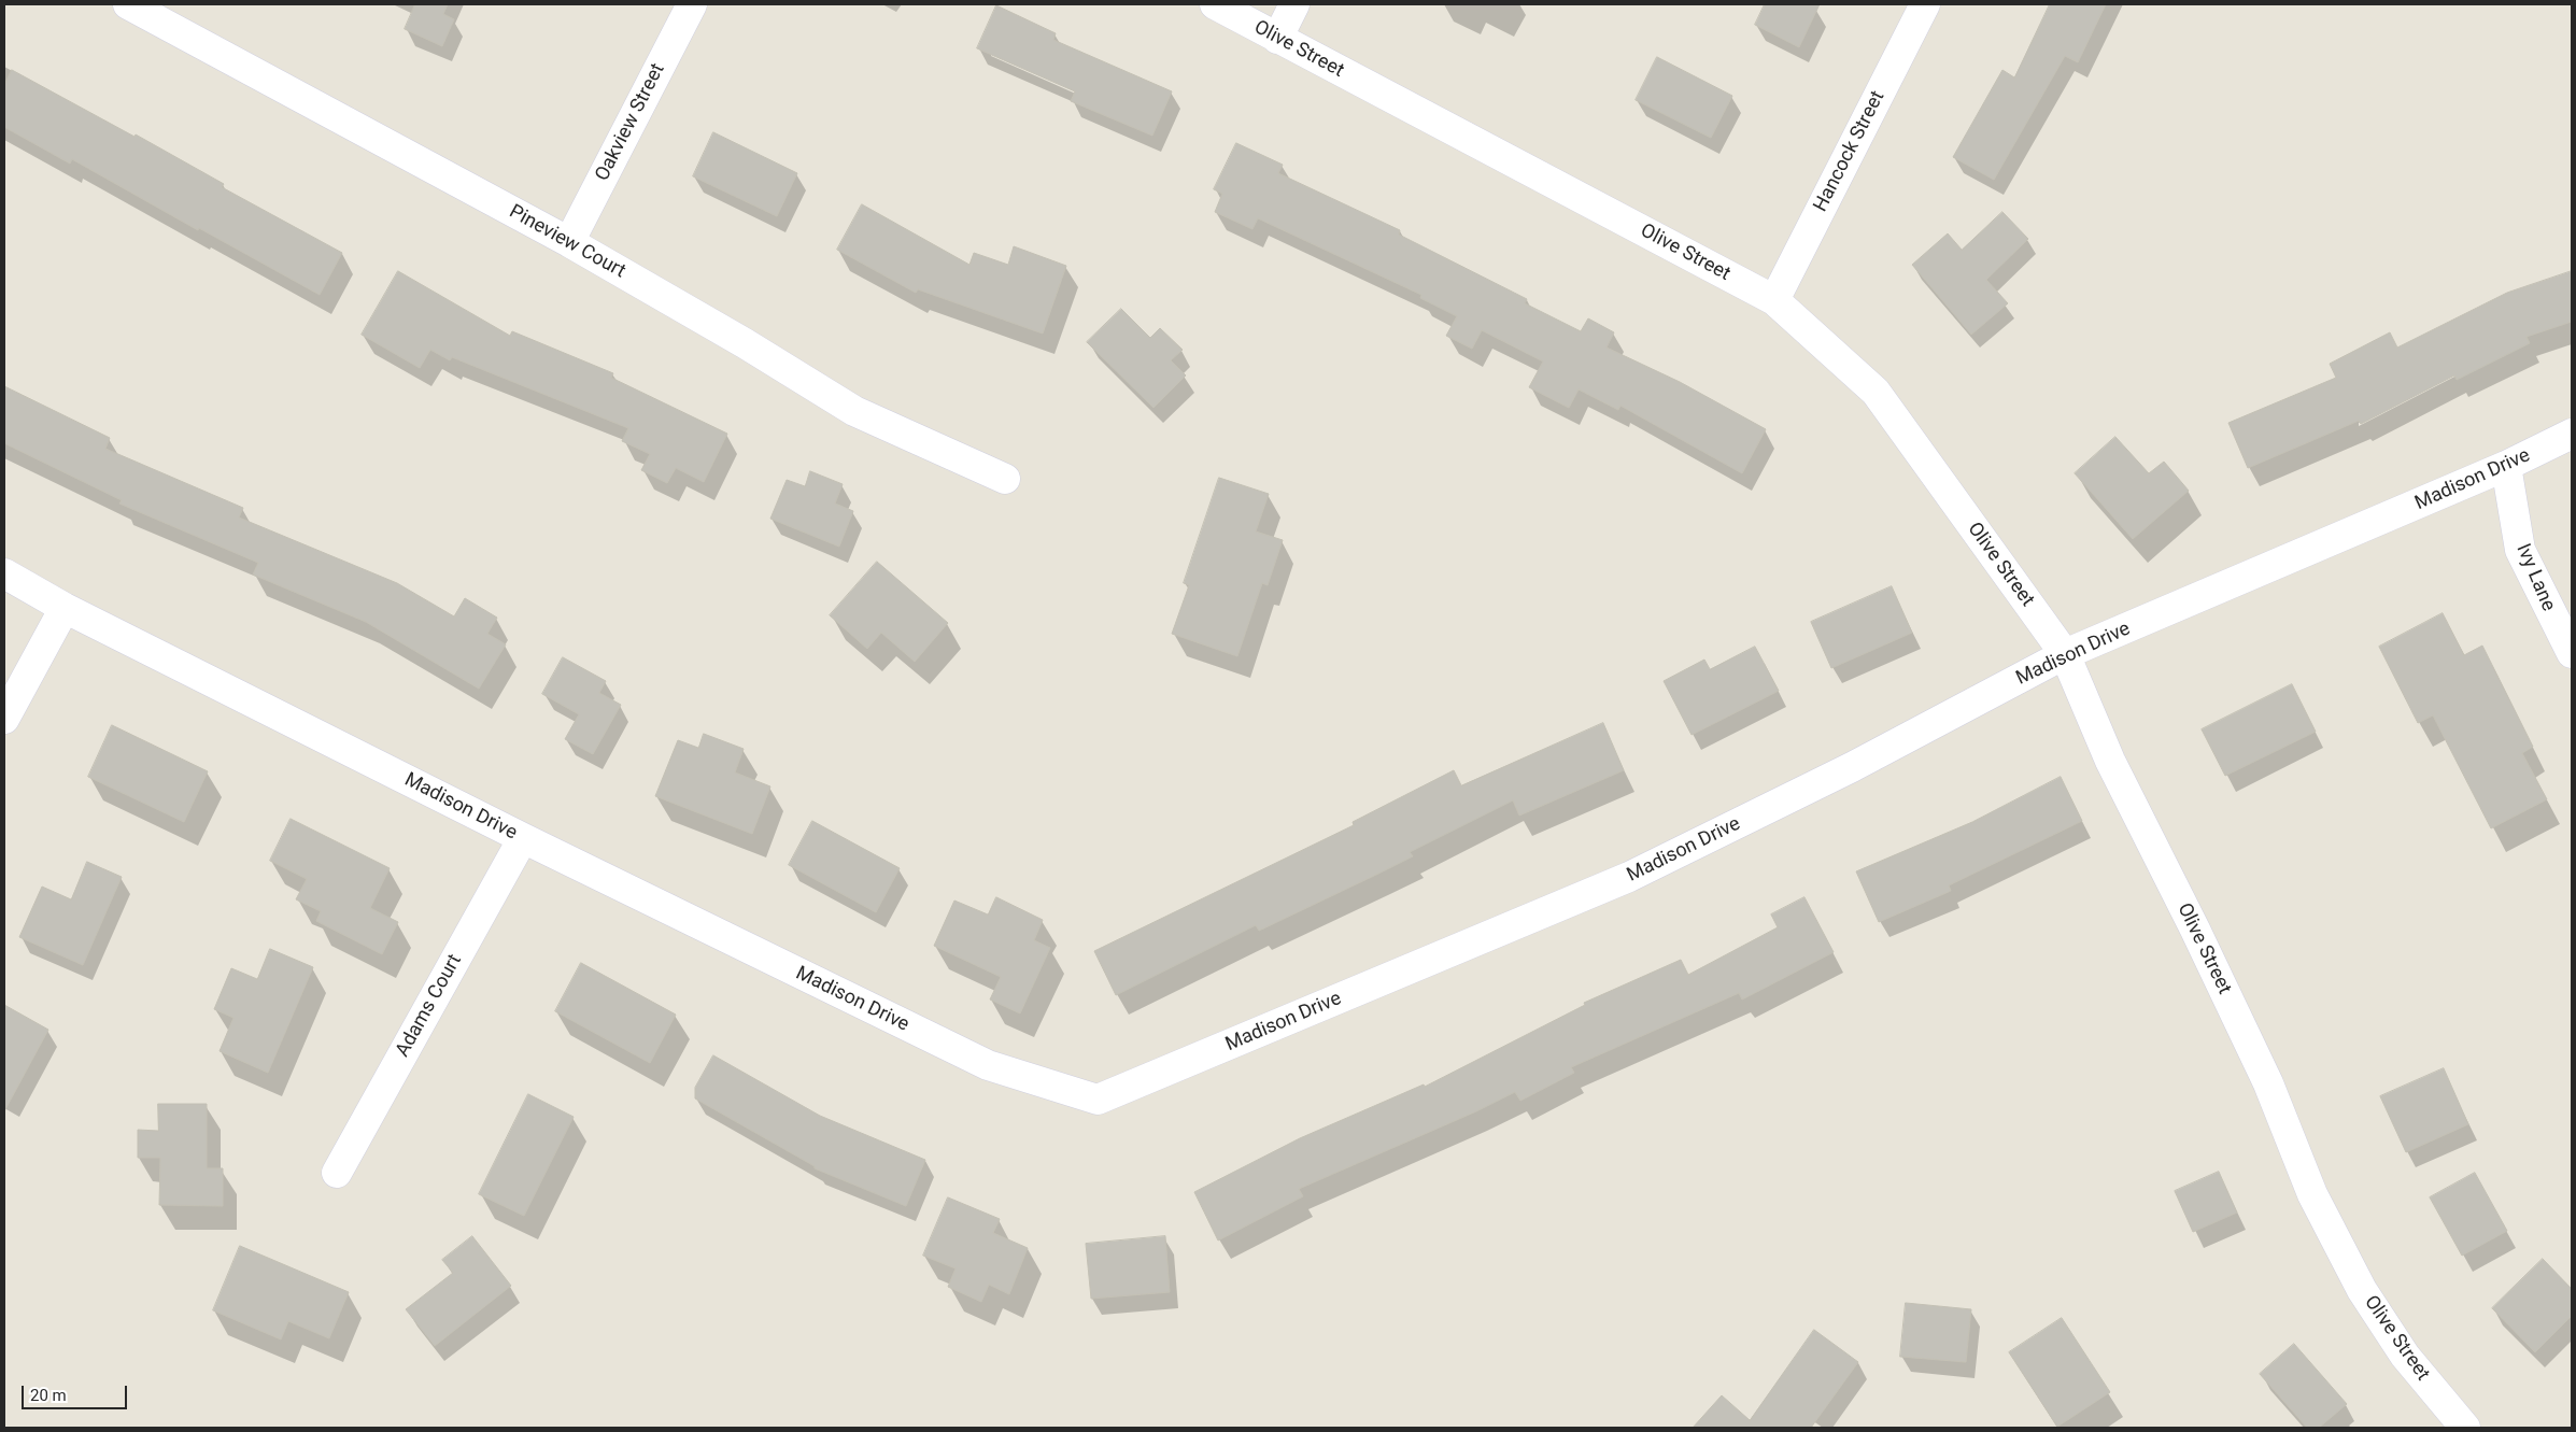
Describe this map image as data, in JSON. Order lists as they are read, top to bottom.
{
  "streets": {
    "street": [
      "Olive Street",
      "Oakview Street",
      "Hancock Street",
      "Pineview Court",
      "Madison Drive",
      "Ivy Lane",
      "Adams Court"
    ]
  },
  "crossings": [
    ["Olive Street", "Hancock Street"],
    ["Olive Street", "Madison Drive"],
    ["Oakview Street", "Pineview Court"],
    ["Madison Drive", "Ivy Lane"],
    ["Madison Drive", "Adams Court"]
  ],
  "scale_bar": "20 m"
}
